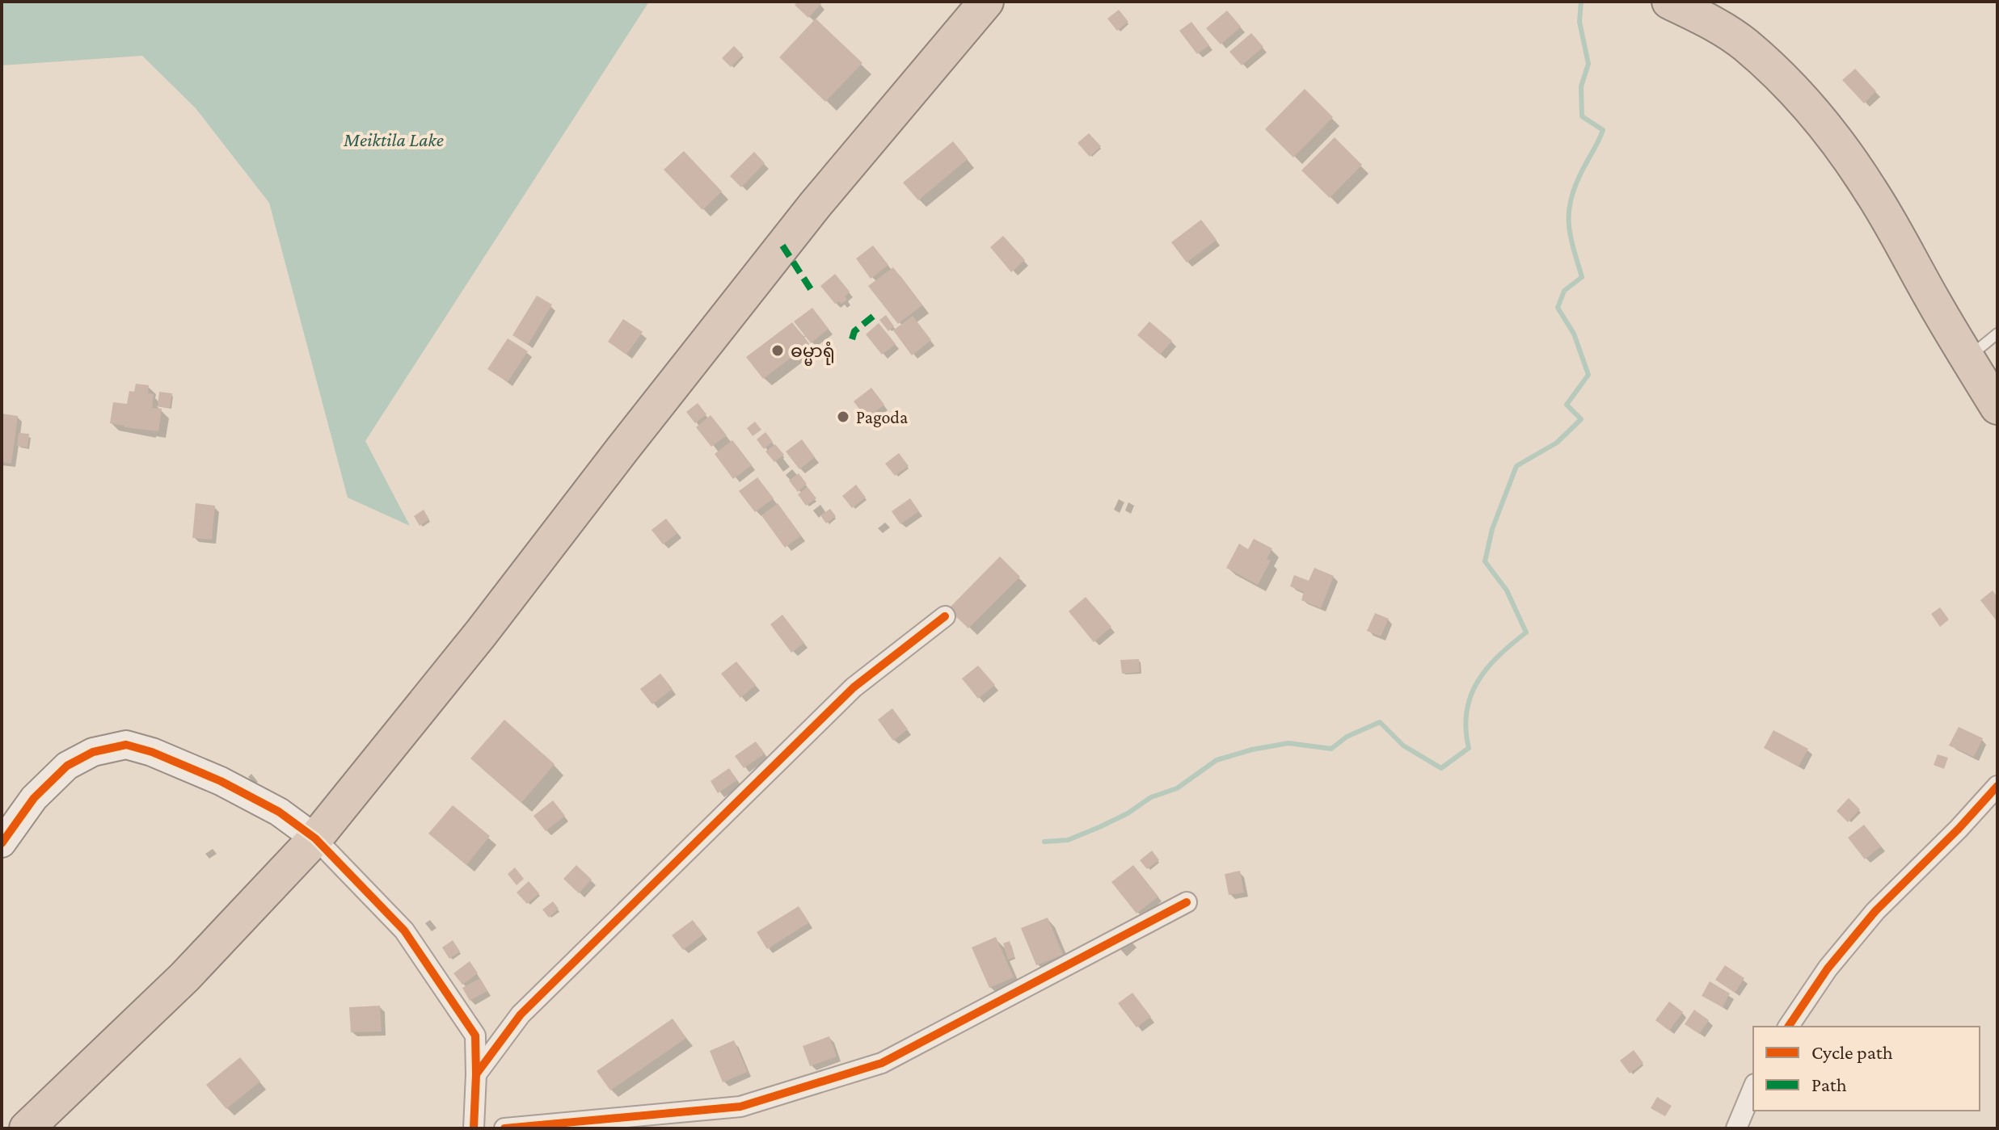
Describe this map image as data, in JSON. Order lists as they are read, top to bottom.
{
  "water": ["Meiktila Lake"],
  "places": ["ဓမ္မာရုံ", "Pagoda"],
  "legend": ["Cycle path", "Path"]
}
